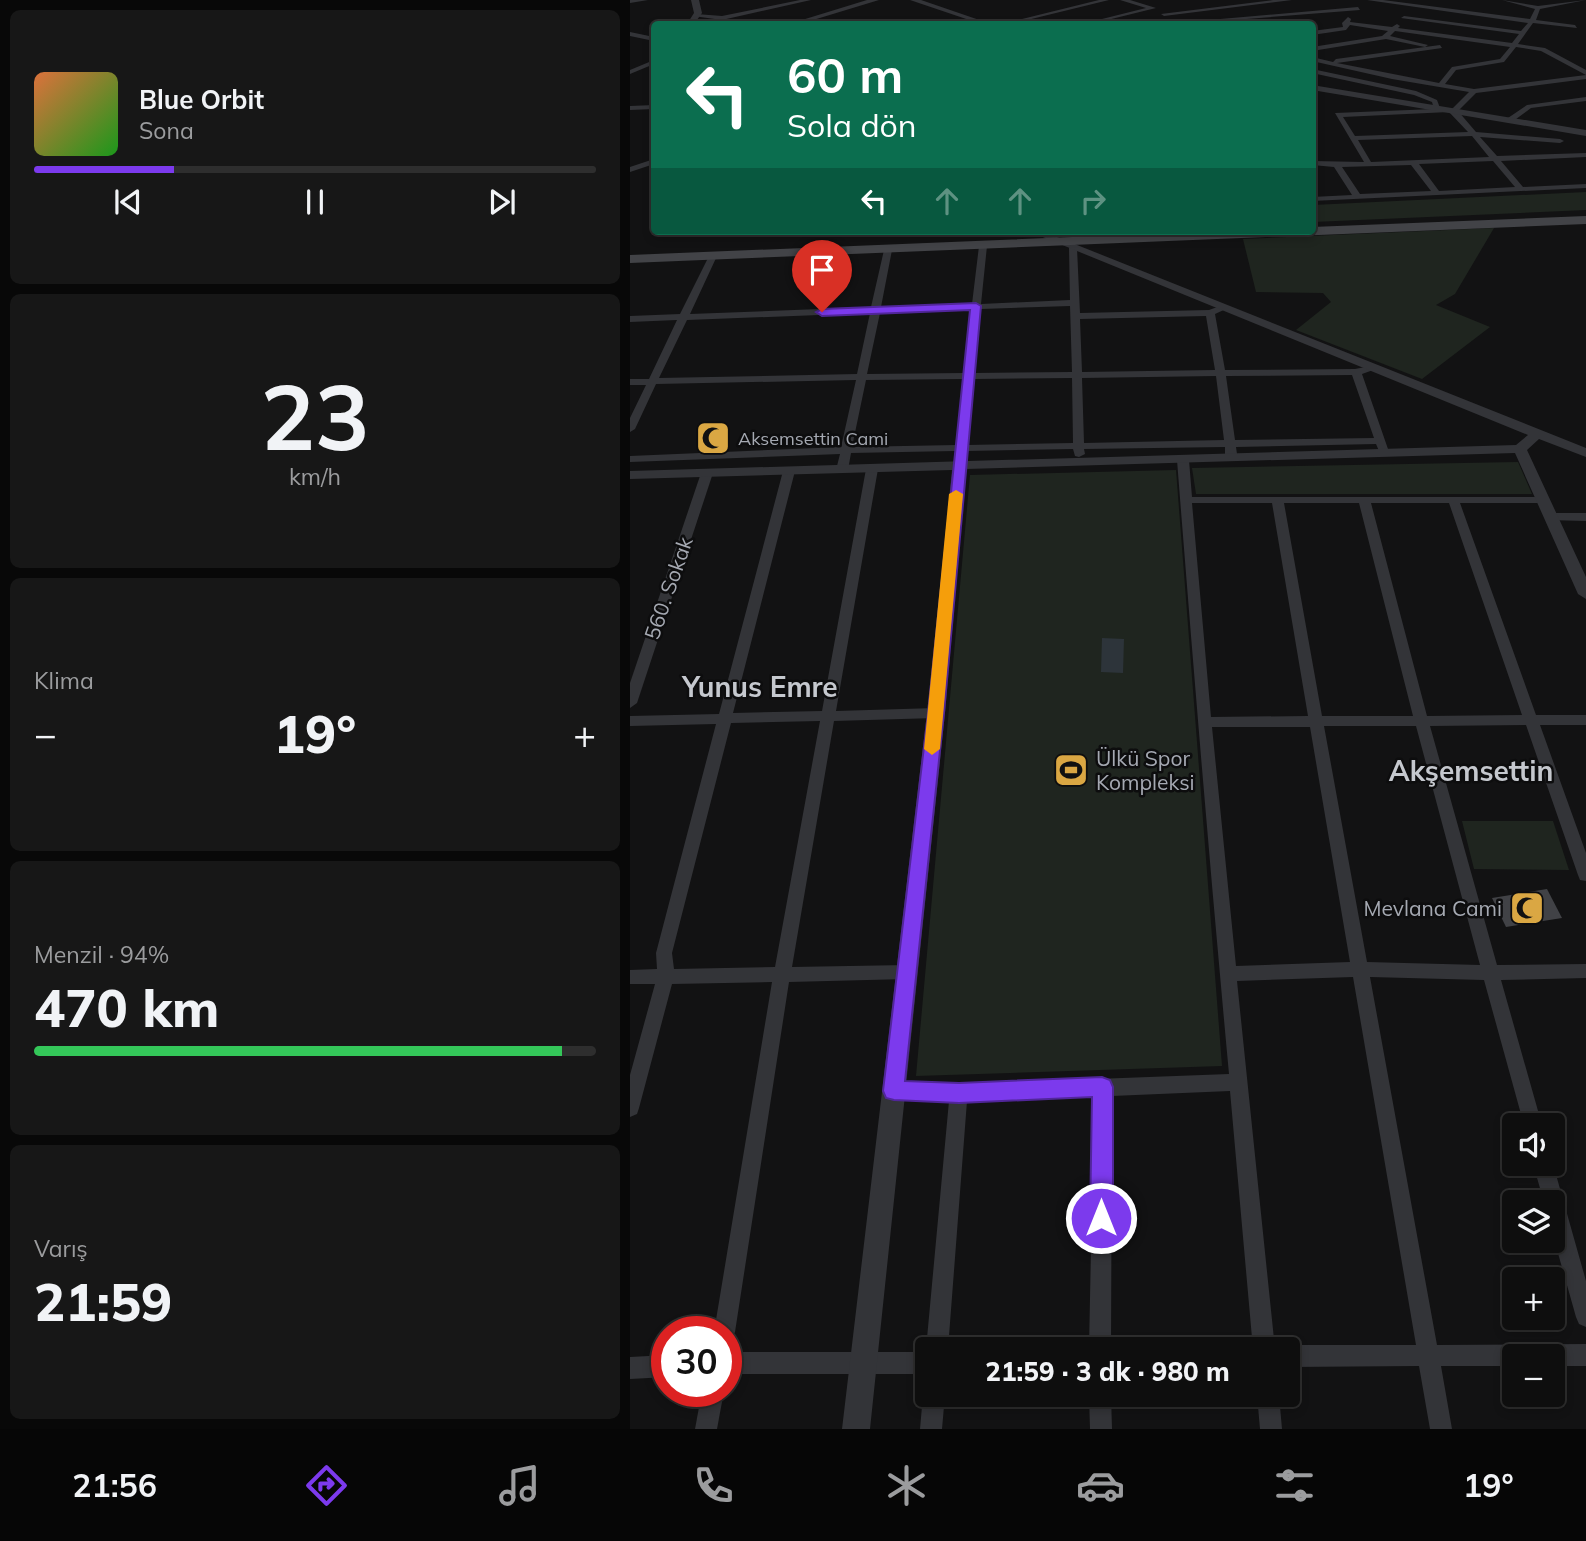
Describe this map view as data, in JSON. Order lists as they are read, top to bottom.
{
  "streets": {
    "street": ["560. Sokak"]
  },
  "districts": ["Yunus Emre", "Akşemsettin"],
  "places": {
    "mosque": ["Aksemsettin Cami", "Mevlana Cami"],
    "sports": ["Ülkü Spor Kompleksi"]
  },
  "page": {
    "turn": ["60 m", "Sola dön"],
    "song": ["Blue Orbit", "Sona"],
    "tile": [
      ["23", "km/h"],
      "Klima",
      ["Menzil · 94%", "470 km"],
      ["Varış", "21:59"]
    ],
    "heat": ["−", "19°", "+"],
    "map_buttons": ["+", "−"],
    "limit": "30",
    "trip": "21:59 · 3 dk · 980 m",
    "tabs": ["21:56", "19°"]
  }
}
